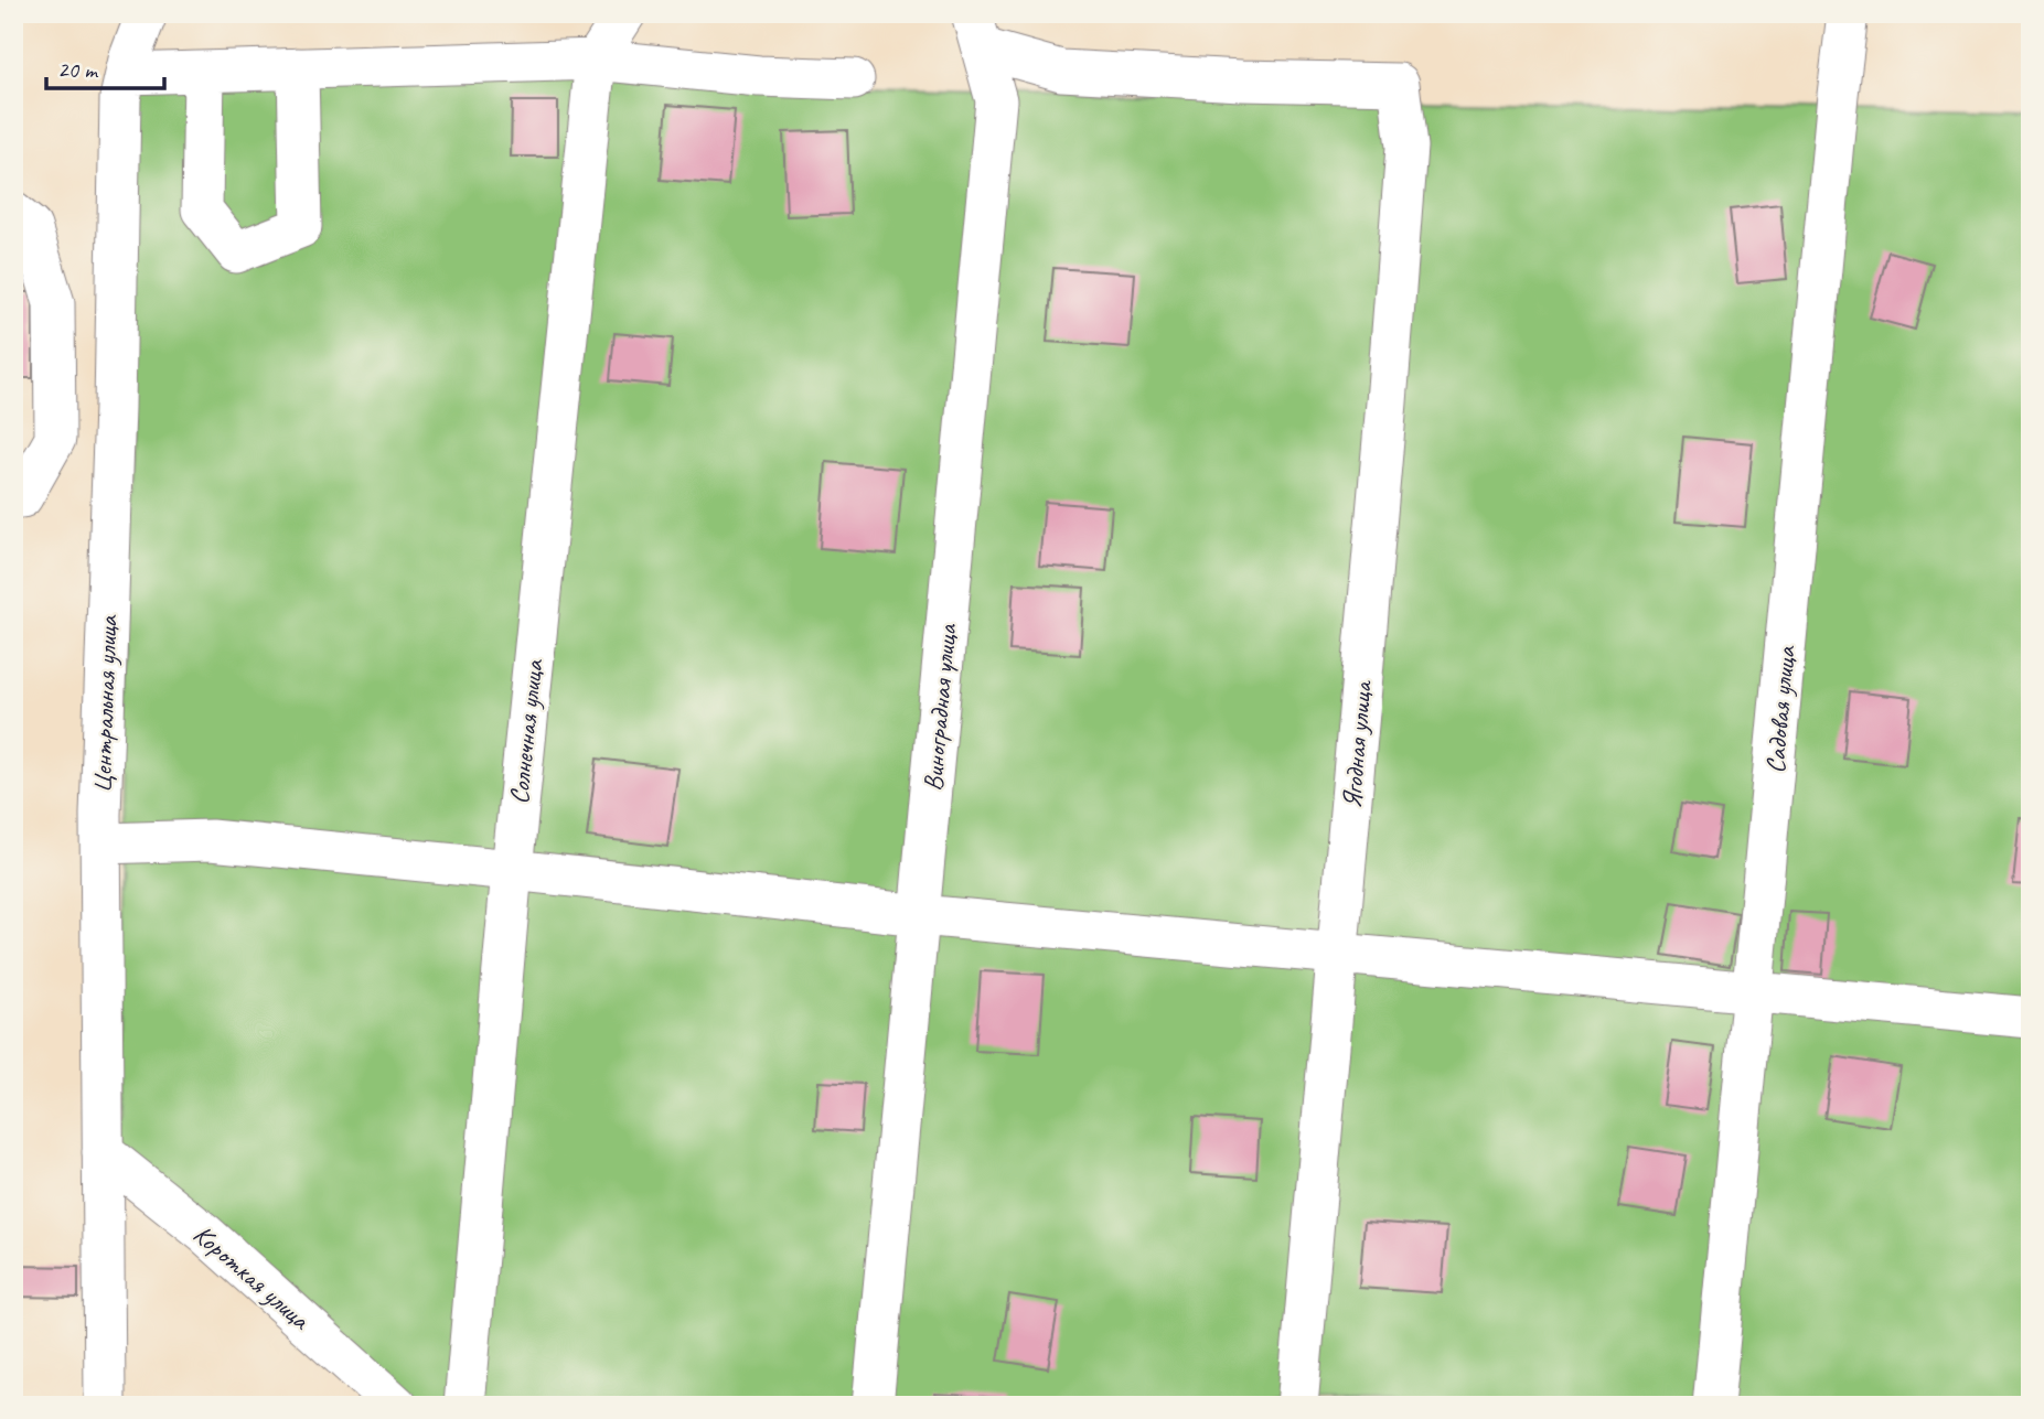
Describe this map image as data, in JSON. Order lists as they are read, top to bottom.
{
  "streets": {
    "street": [
      "Центральная улица",
      "Виноградная улица",
      "Садовая улица",
      "Солнечная улица",
      "Ягодная улица",
      "Короткая улица"
    ]
  },
  "crossings": [
    ["Центральная улица", "Короткая улица"],
    ["Виноградная улица", "Ягодная улица"]
  ],
  "scale_bar": "20 m"
}
